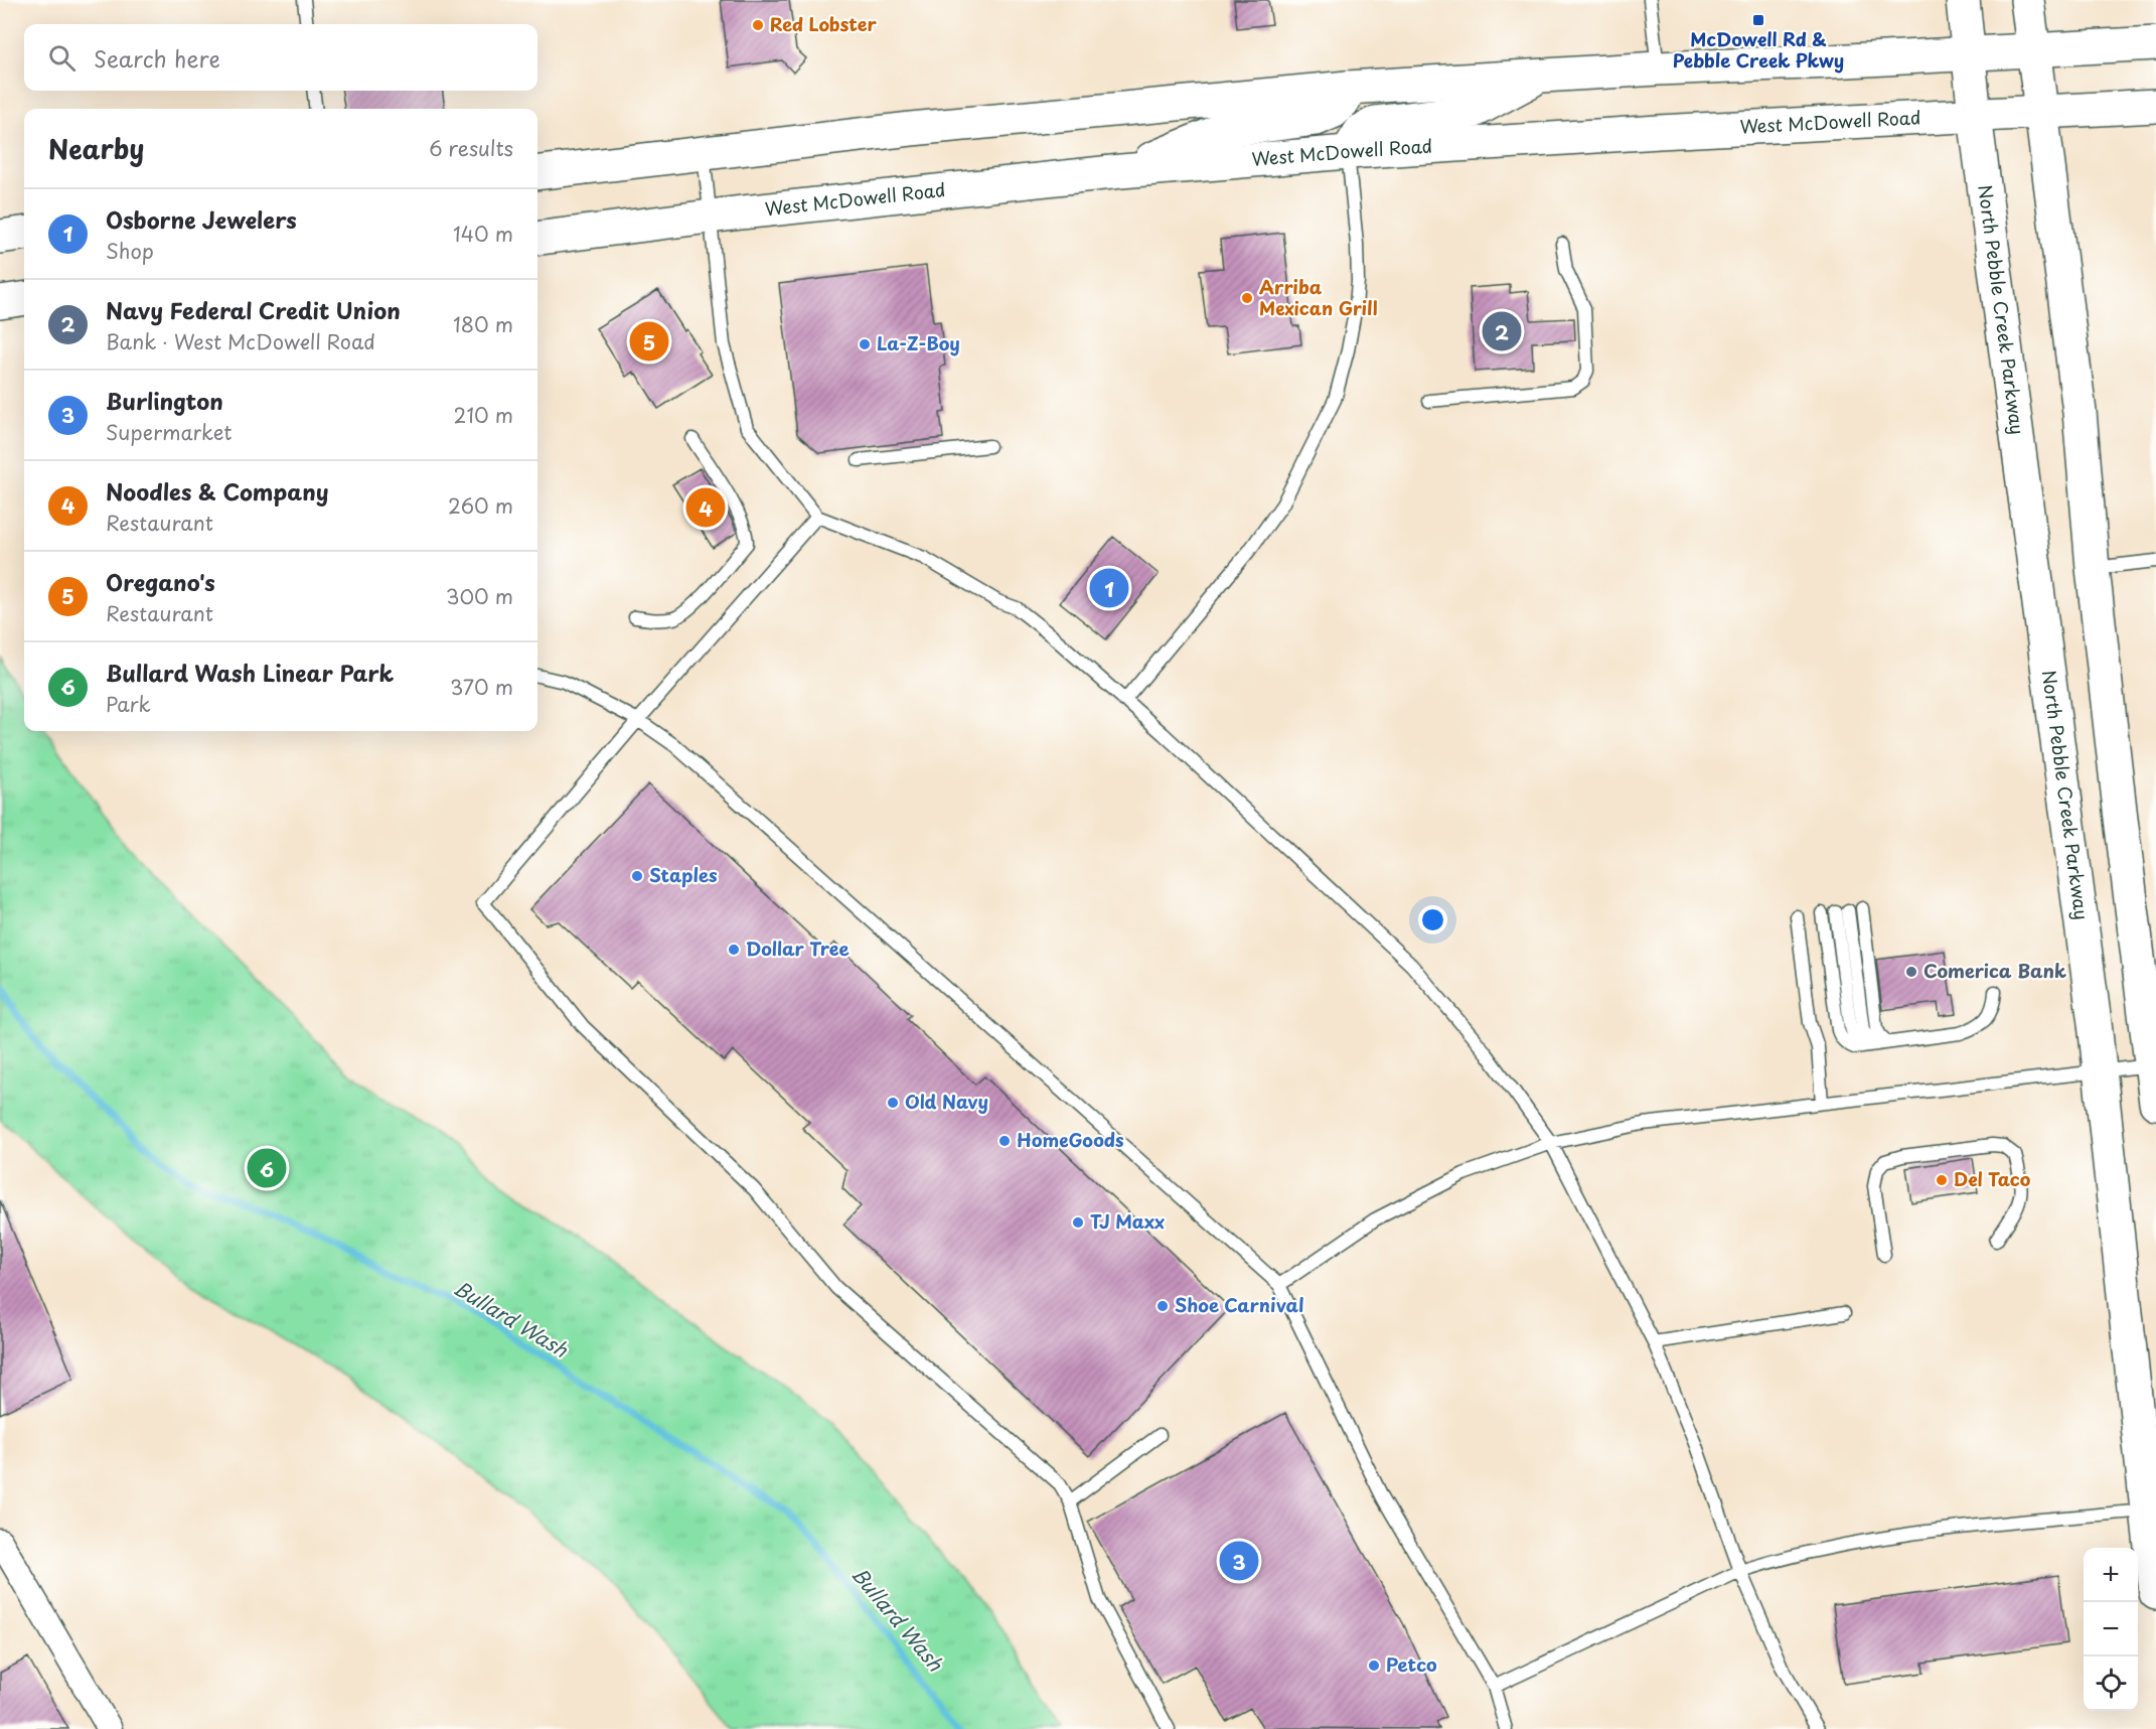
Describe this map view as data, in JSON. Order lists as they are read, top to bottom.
{
  "streets": {
    "main road": ["West McDowell Road", "North Pebble Creek Parkway"]
  },
  "crossings": [
    ["West McDowell Road", "North Pebble Creek Parkway"]
  ],
  "water": ["Bullard Wash"],
  "places": {
    "transit": ["McDowell Rd & Pebble Creek Pkwy"],
    "other": [
      "Red Lobster",
      "Arriba Mexican Grill",
      "La-Z-Boy",
      "Staples",
      "Dollar Tree",
      "Comerica Bank",
      "Old Navy",
      "HomeGoods",
      "Del Taco",
      "TJ Maxx",
      "Shoe Carnival",
      "Petco"
    ]
  },
  "page": {
    "search": "Search here",
    "heading": ["Nearby", "6 results"],
    "list": [
      {
        "mark": "1",
        "name": "Osborne Jewelers",
        "note": "Shop",
        "value": "140 m"
      },
      {
        "mark": "2",
        "name": "Navy Federal Credit Union",
        "note": "Bank · West McDowell Road",
        "value": "180 m"
      },
      {
        "mark": "3",
        "name": "Burlington",
        "note": "Supermarket",
        "value": "210 m"
      },
      {
        "mark": "4",
        "name": "Noodles & Company",
        "note": "Restaurant",
        "value": "260 m"
      },
      {
        "mark": "5",
        "name": "Oregano's",
        "note": "Restaurant",
        "value": "300 m"
      },
      {
        "mark": "6",
        "name": "Bullard Wash Linear Park",
        "note": "Park",
        "value": "370 m"
      }
    ],
    "pins": [
      "2",
      "5",
      "4",
      "1",
      "6",
      "3"
    ],
    "map_buttons": ["+", "−"]
  }
}
